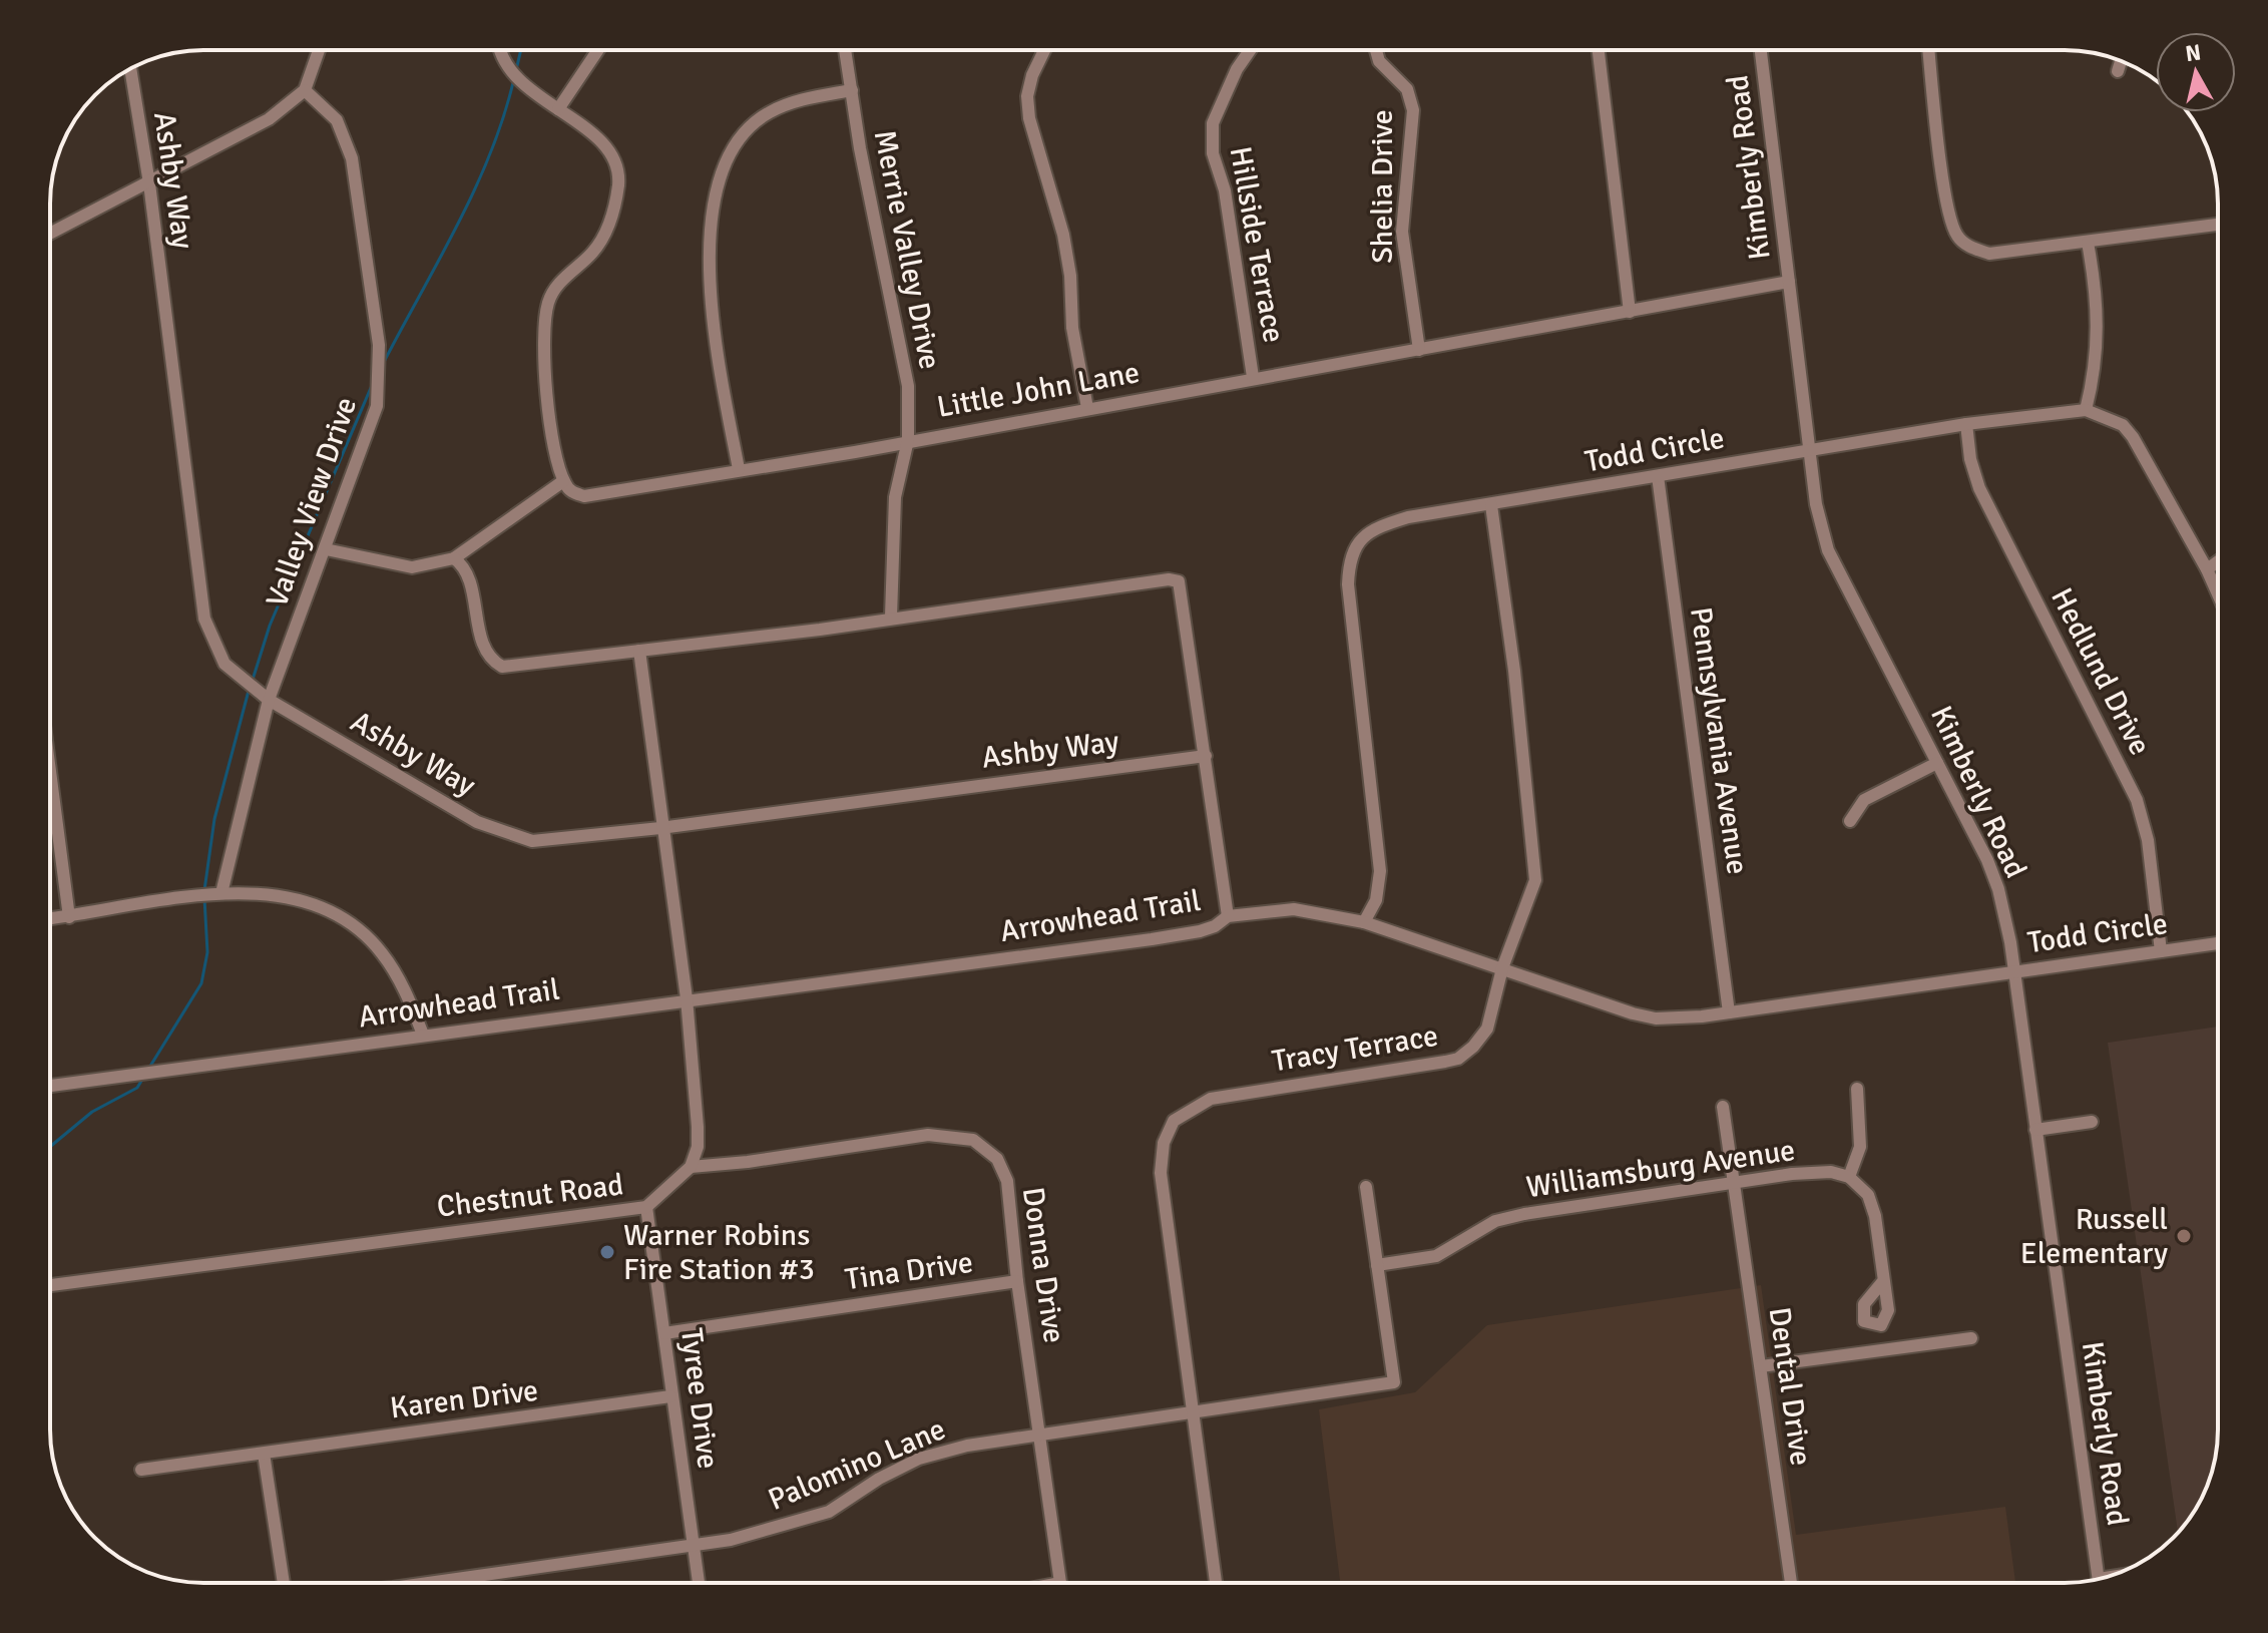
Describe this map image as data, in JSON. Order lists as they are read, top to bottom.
{
  "streets": {
    "street": [
      "Kimberly Road",
      "Ashby Way",
      "Shelia Drive",
      "Hillside Terrace",
      "Merrie Valley Drive",
      "Little John Lane",
      "Todd Circle",
      "Valley View Drive",
      "Hedlund Drive",
      "Pennsylvania Avenue",
      "Arrowhead Trail",
      "Tracy Terrace",
      "Williamsburg Avenue",
      "Chestnut Road",
      "Donna Drive",
      "Tina Drive",
      "Dental Drive",
      "Tyree Drive",
      "Karen Drive",
      "Palomino Lane"
    ]
  },
  "crossings": [
    ["Kimberly Road", "Little John Lane"],
    ["Kimberly Road", "Todd Circle"],
    ["Ashby Way", "Valley View Drive"],
    ["Ashby Way", "Arrowhead Trail"],
    ["Shelia Drive", "Little John Lane"],
    ["Hillside Terrace", "Little John Lane"],
    ["Merrie Valley Drive", "Little John Lane"],
    ["Merrie Valley Drive", "Arrowhead Trail"],
    ["Todd Circle", "Hedlund Drive"],
    ["Todd Circle", "Pennsylvania Avenue"],
    ["Todd Circle", "Arrowhead Trail"],
    ["Todd Circle", "Tracy Terrace"],
    ["Tracy Terrace", "Palomino Lane"],
    ["Williamsburg Avenue", "Dental Drive"],
    ["Williamsburg Avenue", "Palomino Lane"],
    ["Chestnut Road", "Donna Drive"],
    ["Chestnut Road", "Tyree Drive"],
    ["Donna Drive", "Tina Drive"],
    ["Donna Drive", "Palomino Lane"],
    ["Tina Drive", "Tyree Drive"],
    ["Tyree Drive", "Karen Drive"],
    ["Tyree Drive", "Palomino Lane"]
  ],
  "places": ["Russell Elementary", "Warner Robins Fire Station #3"],
  "north": "top"
}
